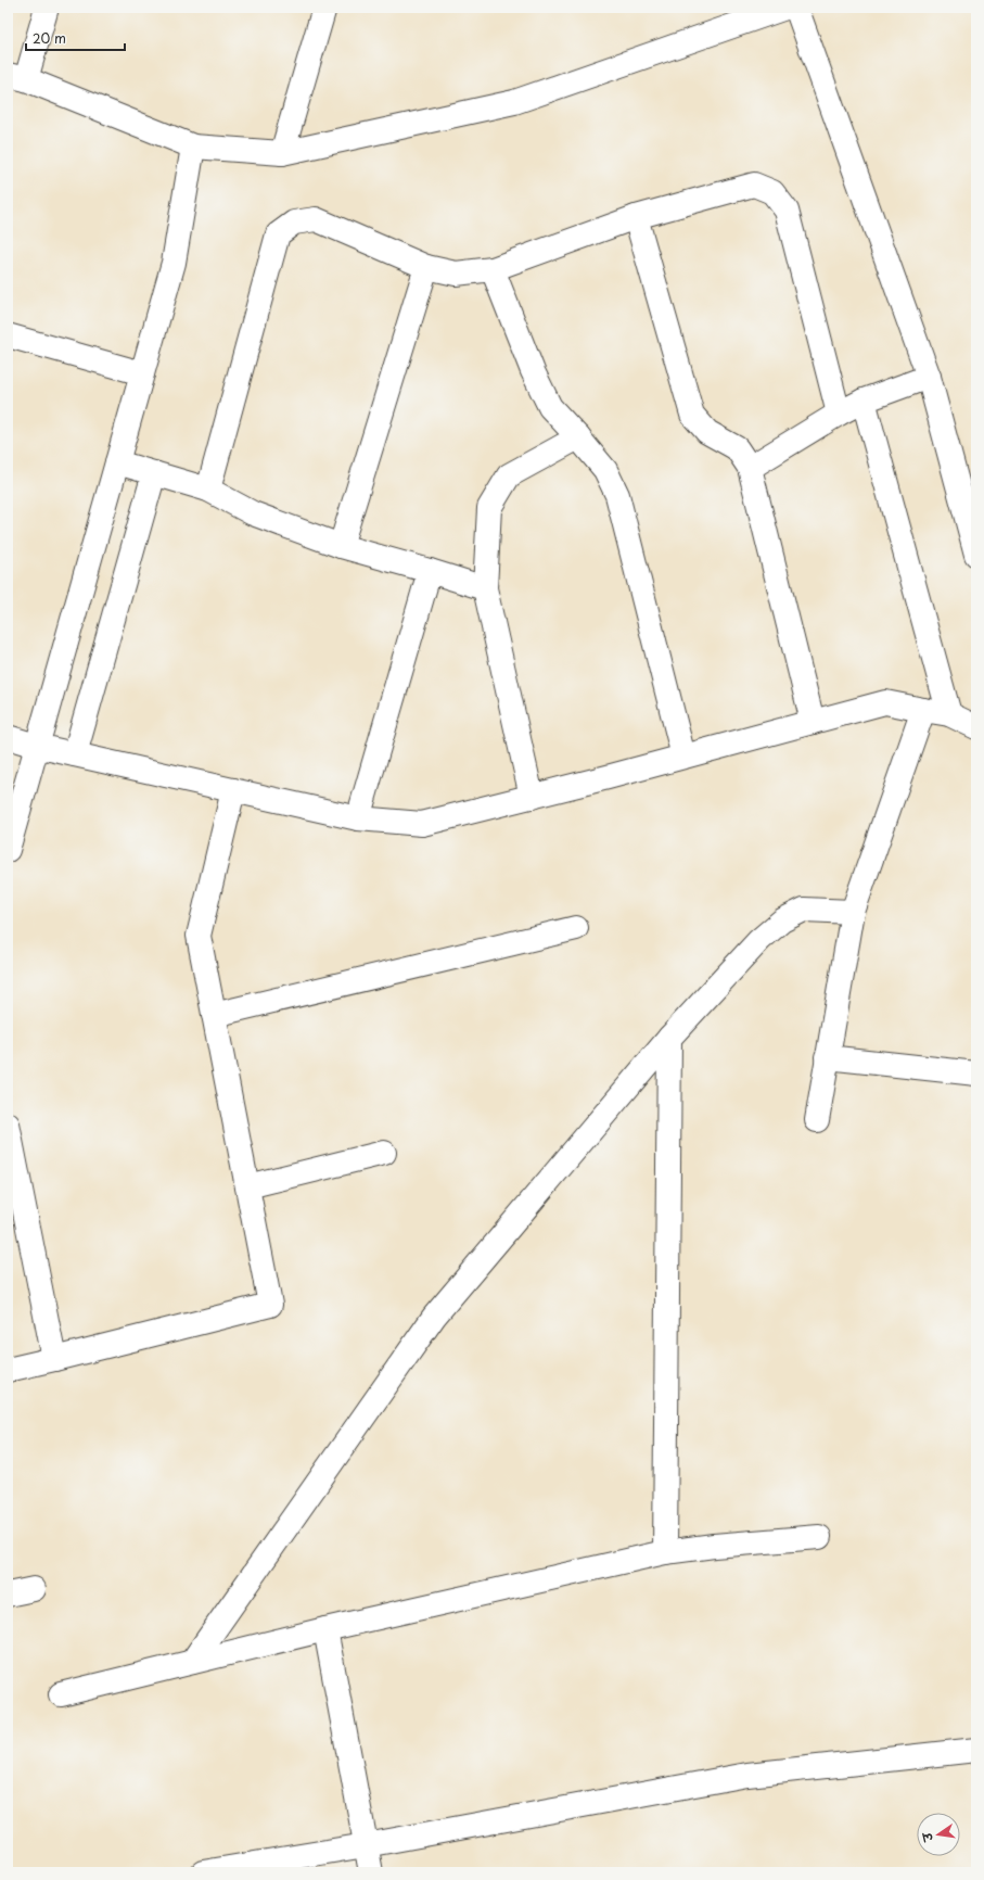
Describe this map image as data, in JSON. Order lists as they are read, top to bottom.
{
  "scale_bar": "20 m",
  "north": "left"
}
